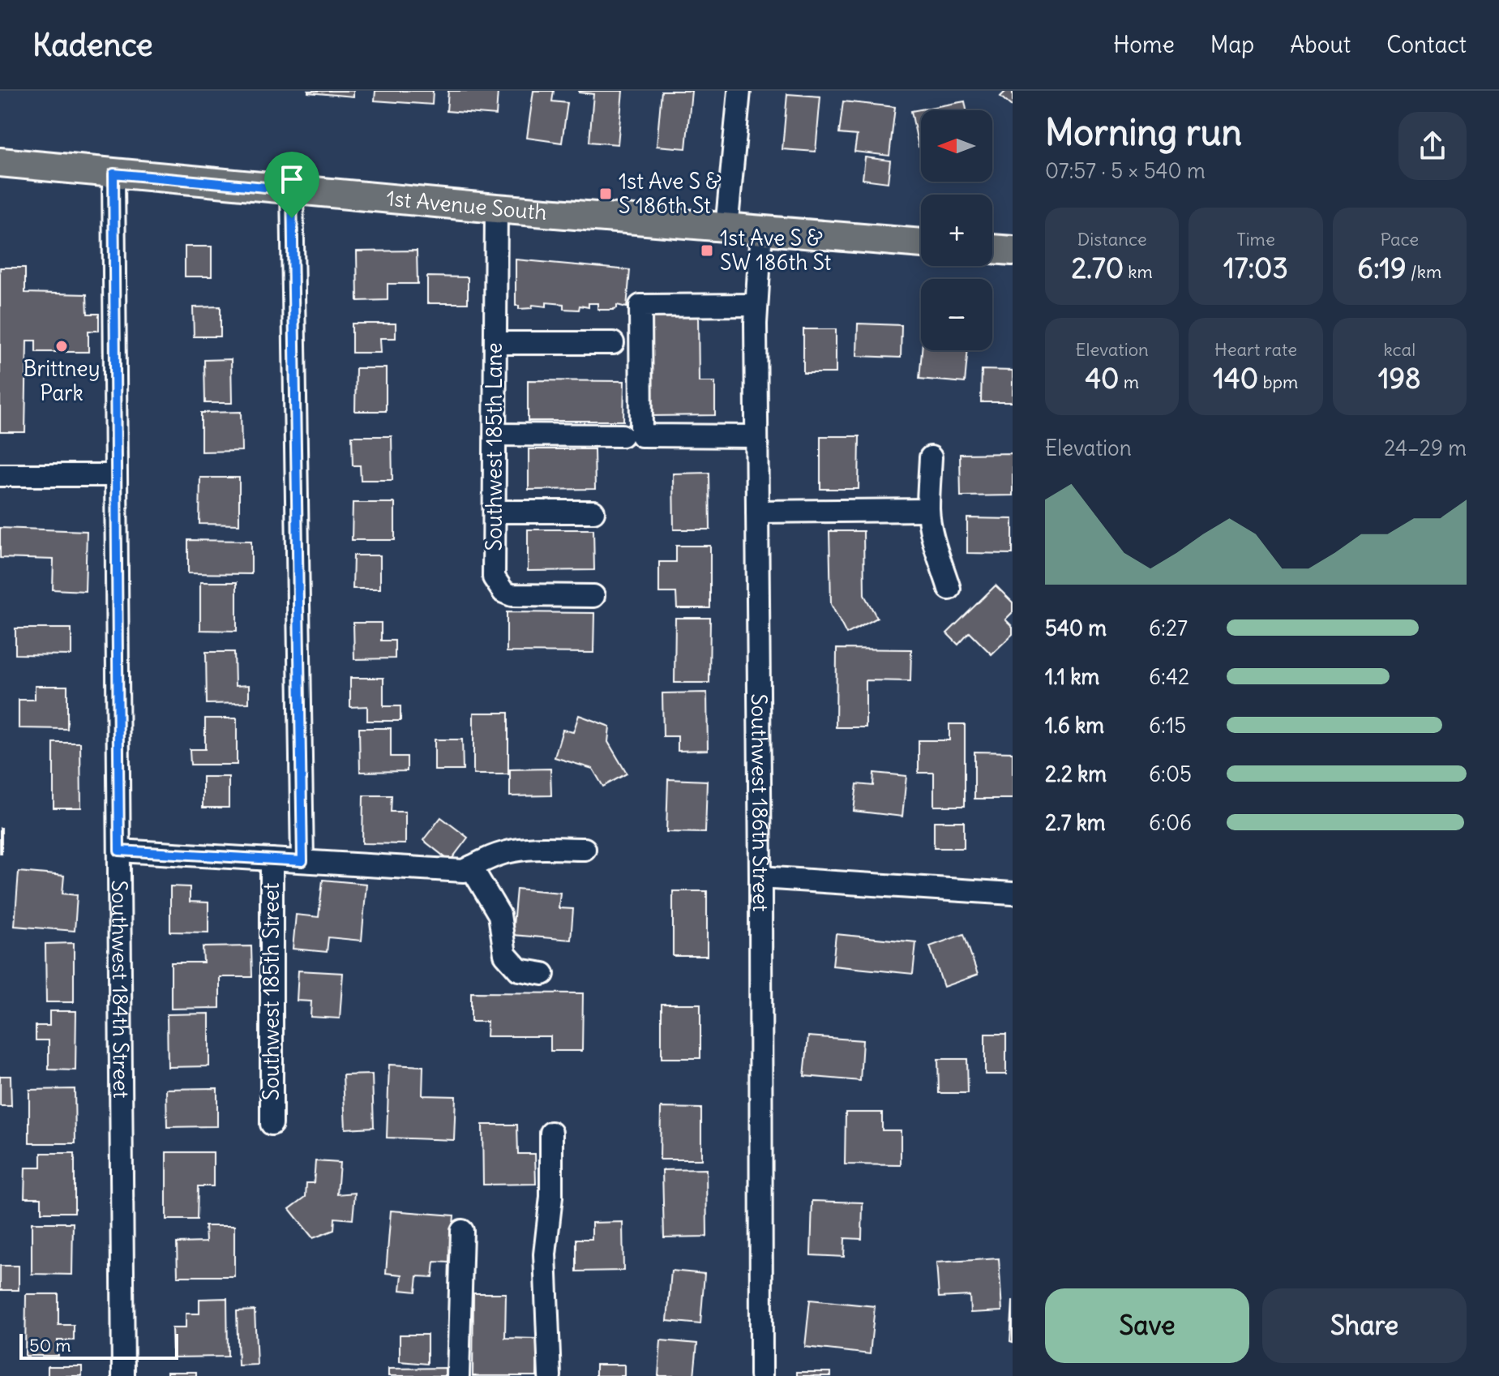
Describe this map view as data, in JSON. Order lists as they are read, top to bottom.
{
  "streets": {
    "main road": ["1st Avenue South"],
    "street": [
      "Southwest 185th Lane",
      "Southwest 186th Street",
      "Southwest 184th Street",
      "Southwest 185th Street"
    ]
  },
  "crossings": [
    ["1st Avenue South", "Southwest 185th Lane"],
    ["1st Avenue South", "Southwest 186th Street"],
    ["1st Avenue South", "Southwest 184th Street"],
    ["1st Avenue South", "Southwest 185th Street"]
  ],
  "places": {
    "transit": ["1st Ave S & S 186th St", "1st Ave S & SW 186th St"],
    "other": ["Brittney Park"]
  },
  "scale_bar": "50 m",
  "north": "left",
  "page": {
    "header": "Kadence",
    "nav": [
      "Home",
      "Map",
      "About",
      "Contact"
    ],
    "heading": ["Morning run", "07:57 · 5 × 540 m"],
    "map_buttons": ["+", "−"],
    "stats": [
      ["Distance", "2.70 km"],
      ["Time", "17:03"],
      ["Pace", "6:19 /km"],
      ["Elevation", "40 m"],
      ["Heart rate", "140 bpm"],
      ["kcal", "198"]
    ],
    "chart": ["Elevation", "24–29 m"],
    "list": [
      {
        "name": "540 m",
        "note": "6:27"
      },
      {
        "name": "1.1 km",
        "note": "6:42"
      },
      {
        "name": "1.6 km",
        "note": "6:15"
      },
      {
        "name": "2.2 km",
        "note": "6:05"
      },
      {
        "name": "2.7 km",
        "note": "6:06"
      }
    ],
    "buttons": ["Save", "Share"],
    "scale": "50 m"
  }
}
